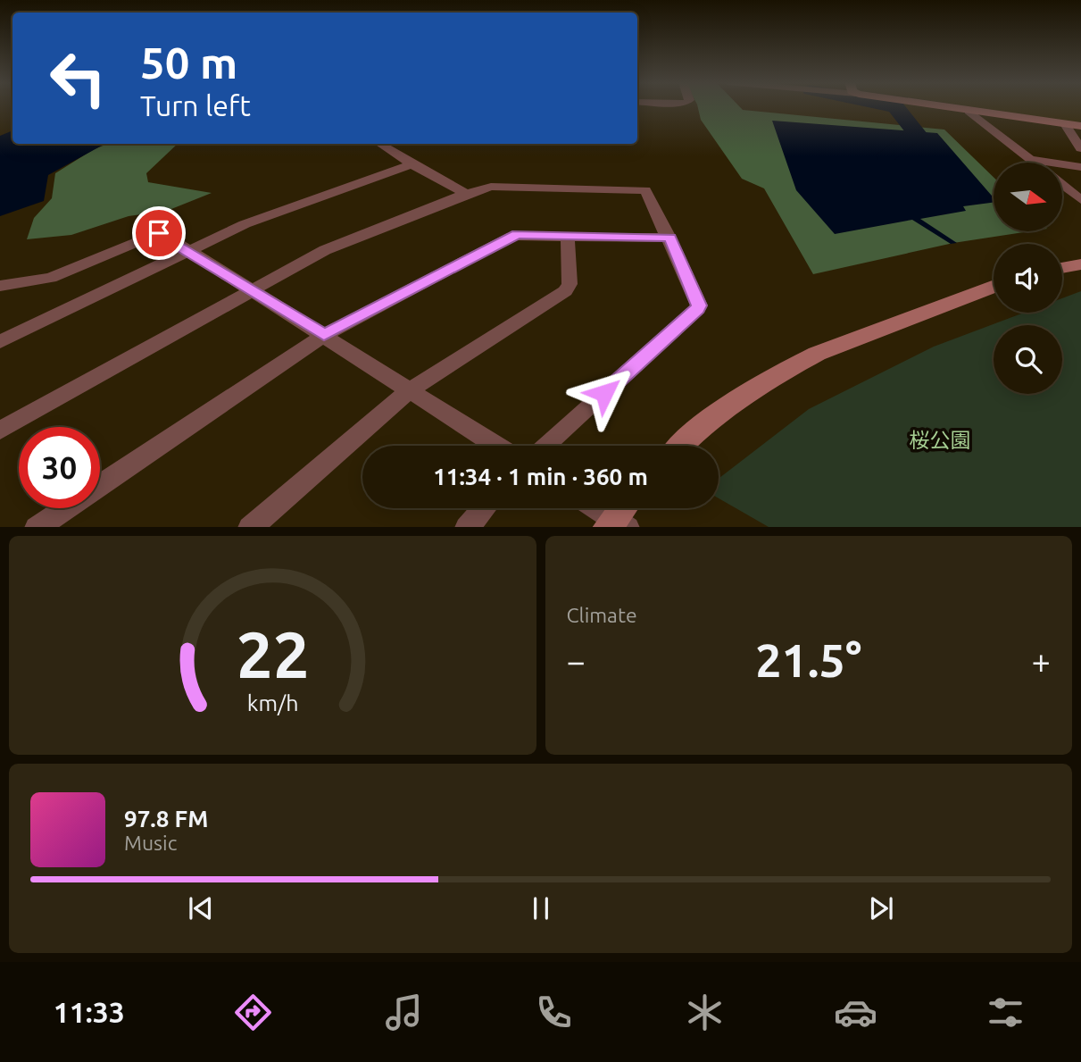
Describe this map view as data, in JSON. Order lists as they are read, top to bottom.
{
  "parks": ["桜公園"],
  "north": "right",
  "page": {
    "turn": ["50 m", "Turn left"],
    "limit": "30",
    "trip": "11:34 · 1 min · 360 m",
    "tile": "Climate",
    "heat": ["−", "21.5°", "+"],
    "song": ["97.8 FM", "Music"],
    "tabs": "11:33",
    "gauge": ["22", "km/h"]
  }
}
